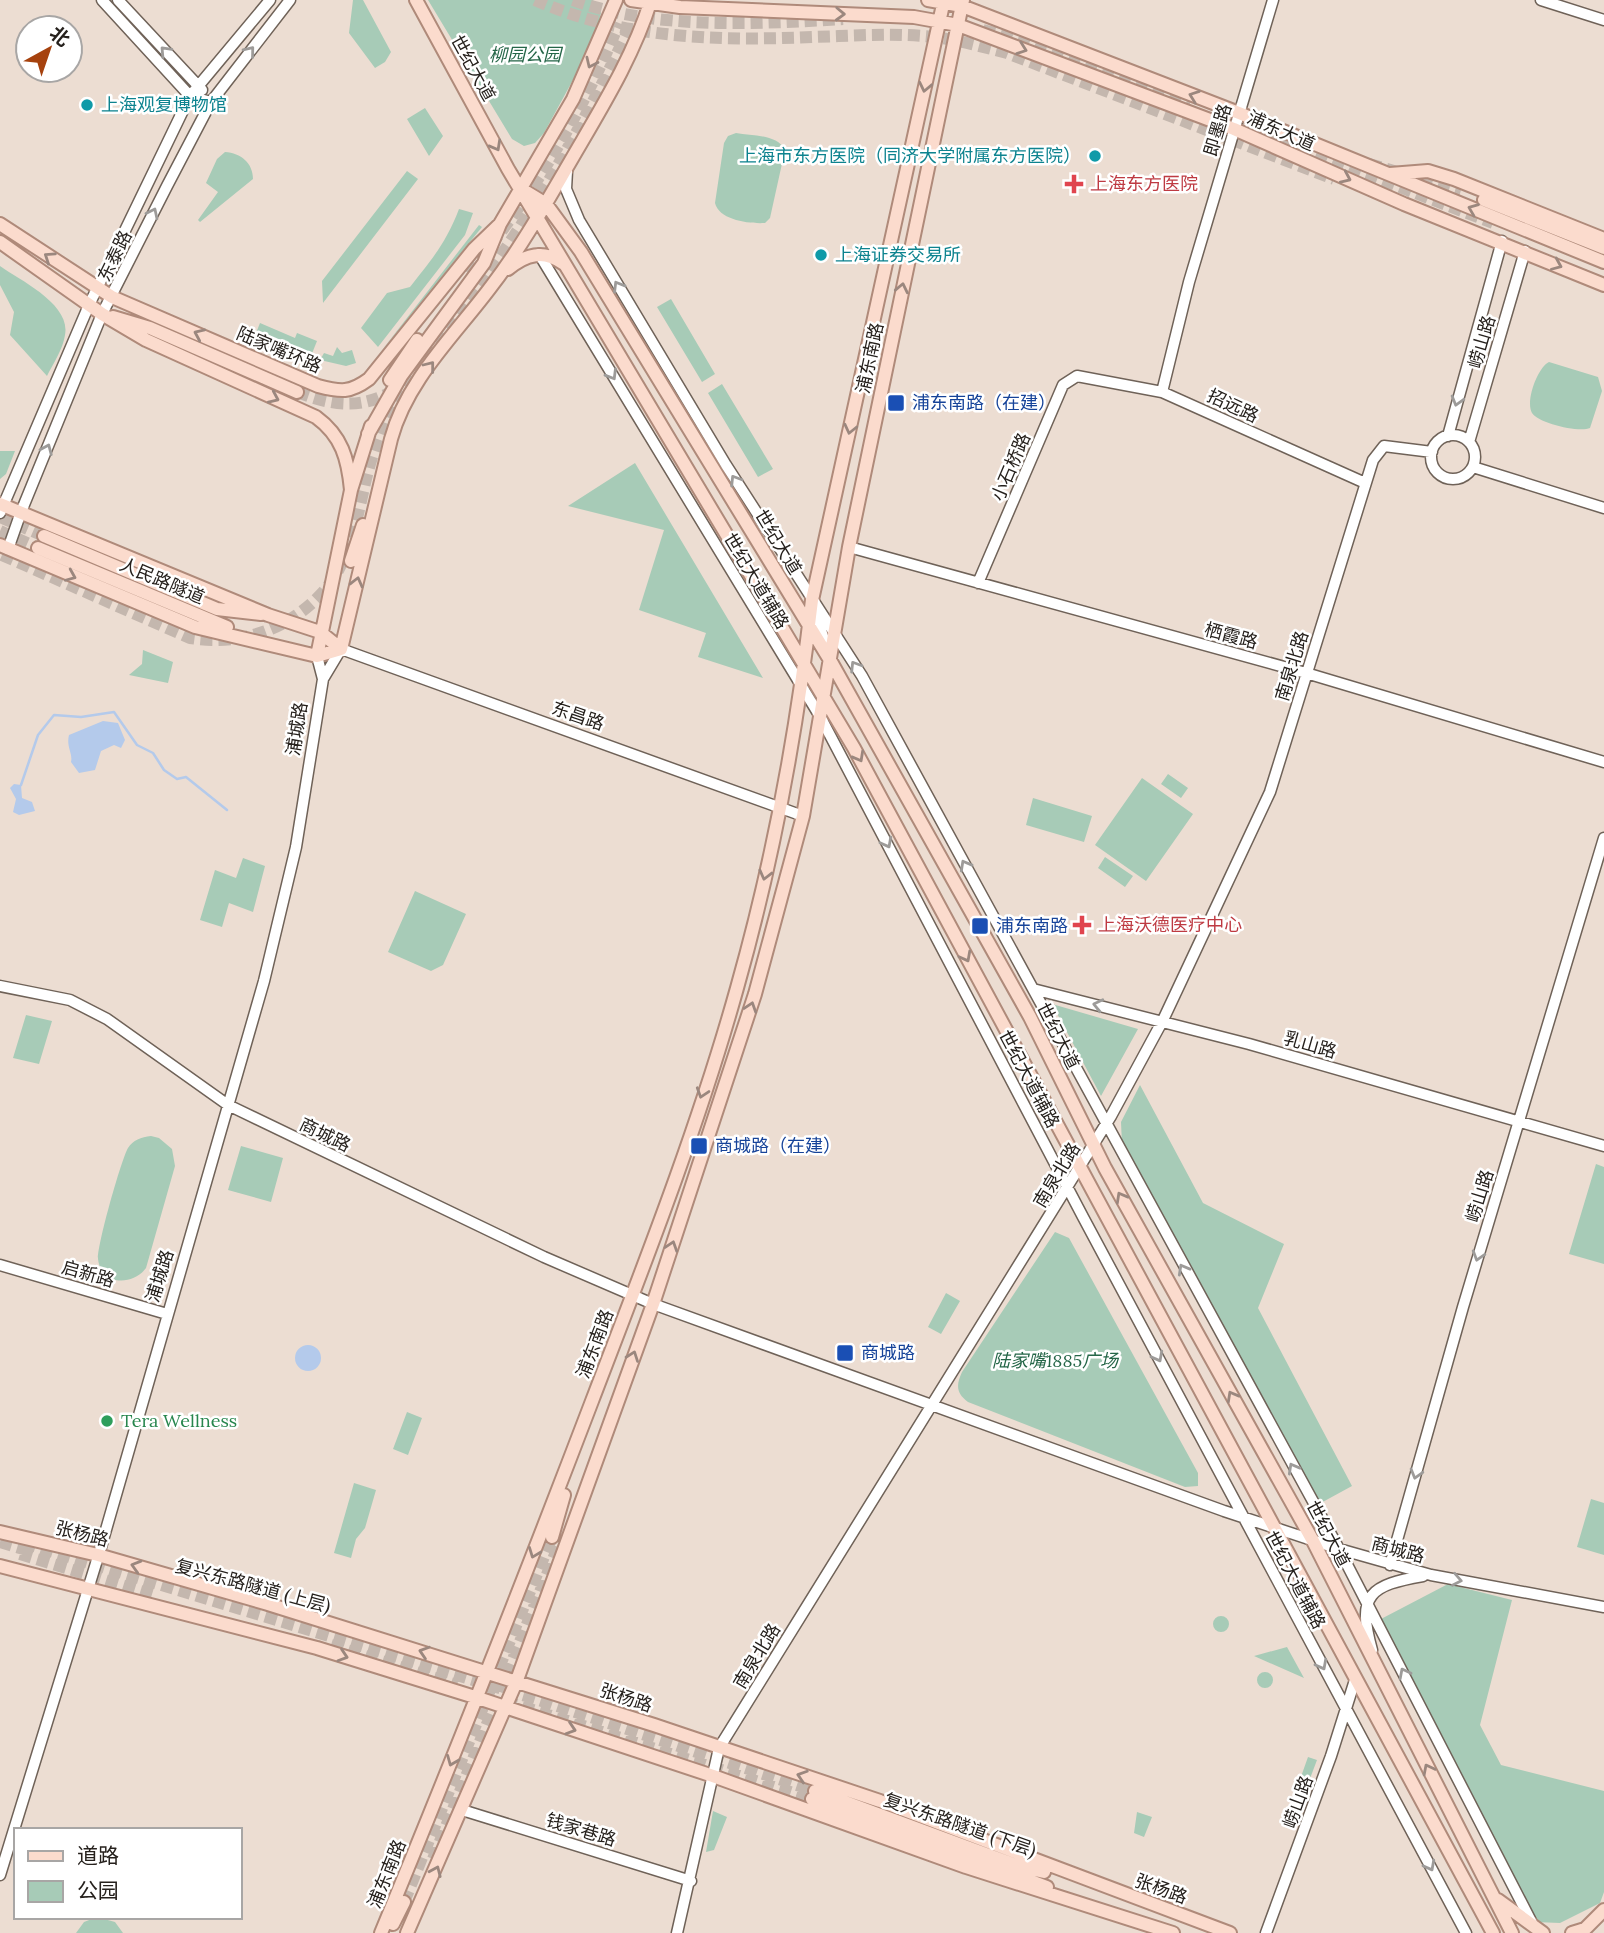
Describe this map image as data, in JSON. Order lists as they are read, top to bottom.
{
  "streets": {
    "main road": [
      "世纪大道",
      "浦东大道",
      "陆家嘴环路",
      "浦东南路",
      "人民路隧道",
      "东昌路",
      "浦城路",
      "张杨路",
      "复兴东路隧道 (上层)",
      "复兴东路隧道 (下层)"
    ],
    "street": [
      "即墨路",
      "东泰路",
      "崂山路",
      "招远路",
      "小石桥路",
      "世纪大道辅路",
      "栖霞路",
      "南泉北路",
      "乳山路",
      "商城路",
      "启新路",
      "钱家巷路"
    ]
  },
  "crossings": [
    ["世纪大道", "崂山路"],
    ["世纪大道", "浦东南路"],
    ["世纪大道", "世纪大道辅路"],
    ["世纪大道", "南泉北路"],
    ["世纪大道", "商城路"],
    ["即墨路", "浦东大道"],
    ["即墨路", "招远路"],
    ["浦东大道", "崂山路"],
    ["浦东大道", "浦东南路"],
    ["东泰路", "陆家嘴环路"],
    ["东泰路", "东昌路"],
    ["崂山路", "世纪大道辅路"],
    ["崂山路", "南泉北路"],
    ["崂山路", "乳山路"],
    ["崂山路", "商城路"],
    ["浦东南路", "世纪大道辅路"],
    ["浦东南路", "栖霞路"],
    ["浦东南路", "东昌路"],
    ["浦东南路", "商城路"],
    ["浦东南路", "张杨路"],
    ["浦东南路", "钱家巷路"],
    ["招远路", "小石桥路"],
    ["招远路", "南泉北路"],
    ["小石桥路", "栖霞路"],
    ["人民路隧道", "东昌路"],
    ["世纪大道辅路", "南泉北路"],
    ["世纪大道辅路", "乳山路"],
    ["世纪大道辅路", "商城路"],
    ["栖霞路", "南泉北路"],
    ["南泉北路", "乳山路"],
    ["南泉北路", "商城路"],
    ["南泉北路", "张杨路"],
    ["南泉北路", "钱家巷路"],
    ["东昌路", "浦城路"],
    ["浦城路", "商城路"],
    ["浦城路", "启新路"],
    ["浦城路", "张杨路"],
    ["张杨路", "复兴东路隧道 (上层)"],
    ["张杨路", "复兴东路隧道 (下层)"]
  ],
  "one_way": ["崂山路"],
  "parks": ["柳园公园", "陆家嘴1885广场"],
  "places": {
    "other": [
      "上海观复博物馆",
      "上海市东方医院（同济大学附属东方医院）",
      "上海证券交易所",
      "Tera Wellness"
    ],
    "health": ["上海东方医院", "上海沃德医疗中心"],
    "transit": [
      "浦东南路（在建）",
      "浦东南路",
      "商城路（在建）",
      "商城路"
    ]
  },
  "legend": ["道路", "公园"],
  "north": "top right"
}
